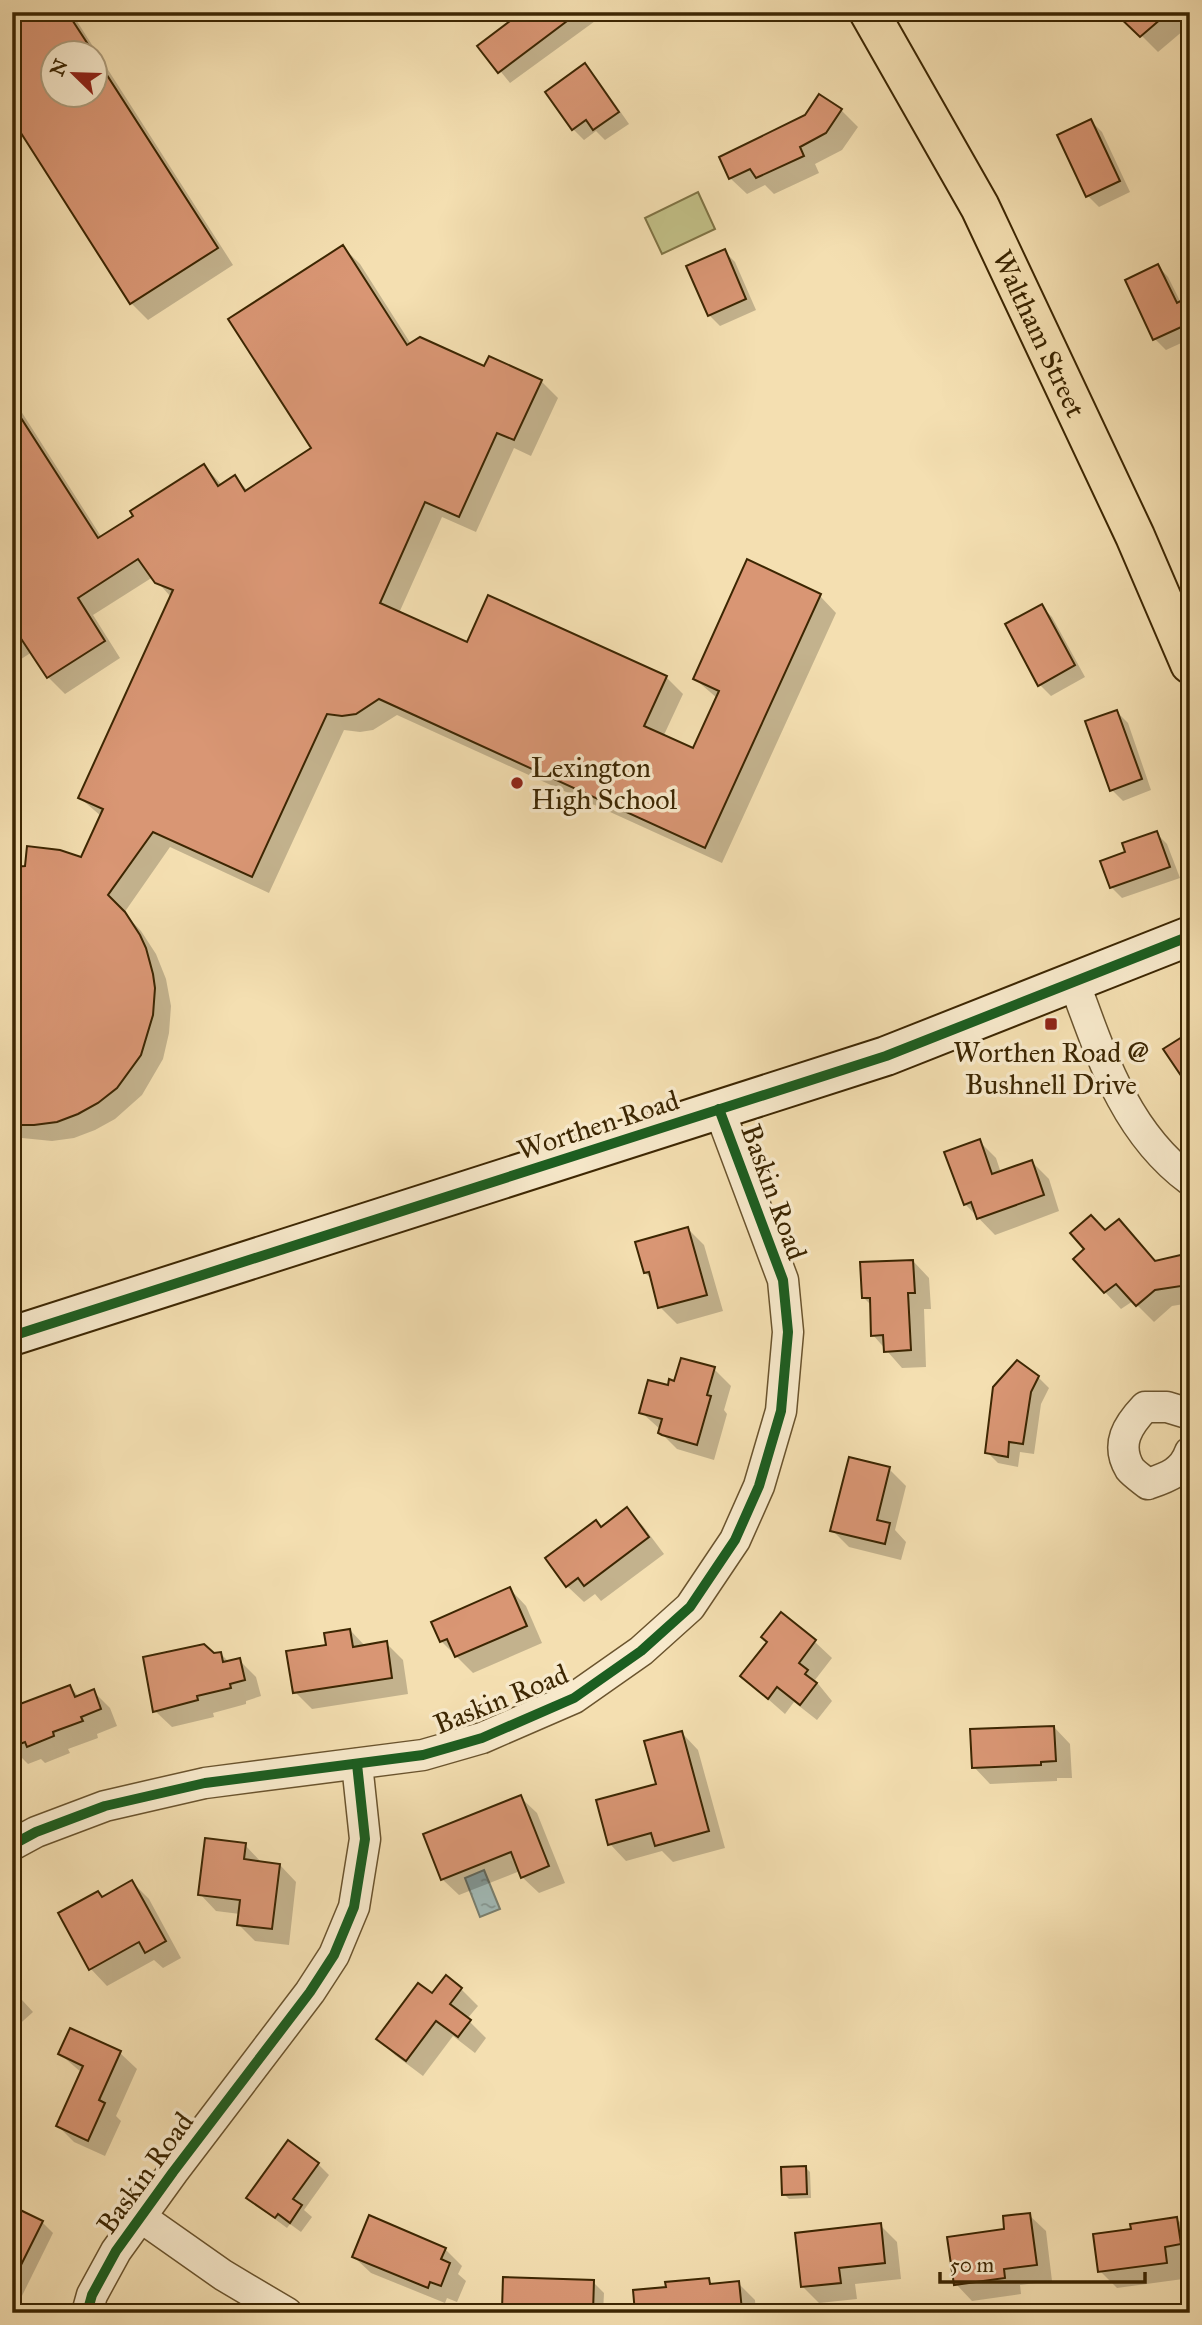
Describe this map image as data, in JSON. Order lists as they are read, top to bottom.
{
  "streets": {
    "main road": ["Waltham Street", "Worthen Road"],
    "street": ["Baskin Road"]
  },
  "crossings": [
    ["Worthen Road", "Baskin Road"]
  ],
  "places": {
    "other": ["Lexington High School"],
    "transit": ["Worthen Road @ Bushnell Drive"]
  },
  "scale_bar": "50 m",
  "north": "top left"
}
